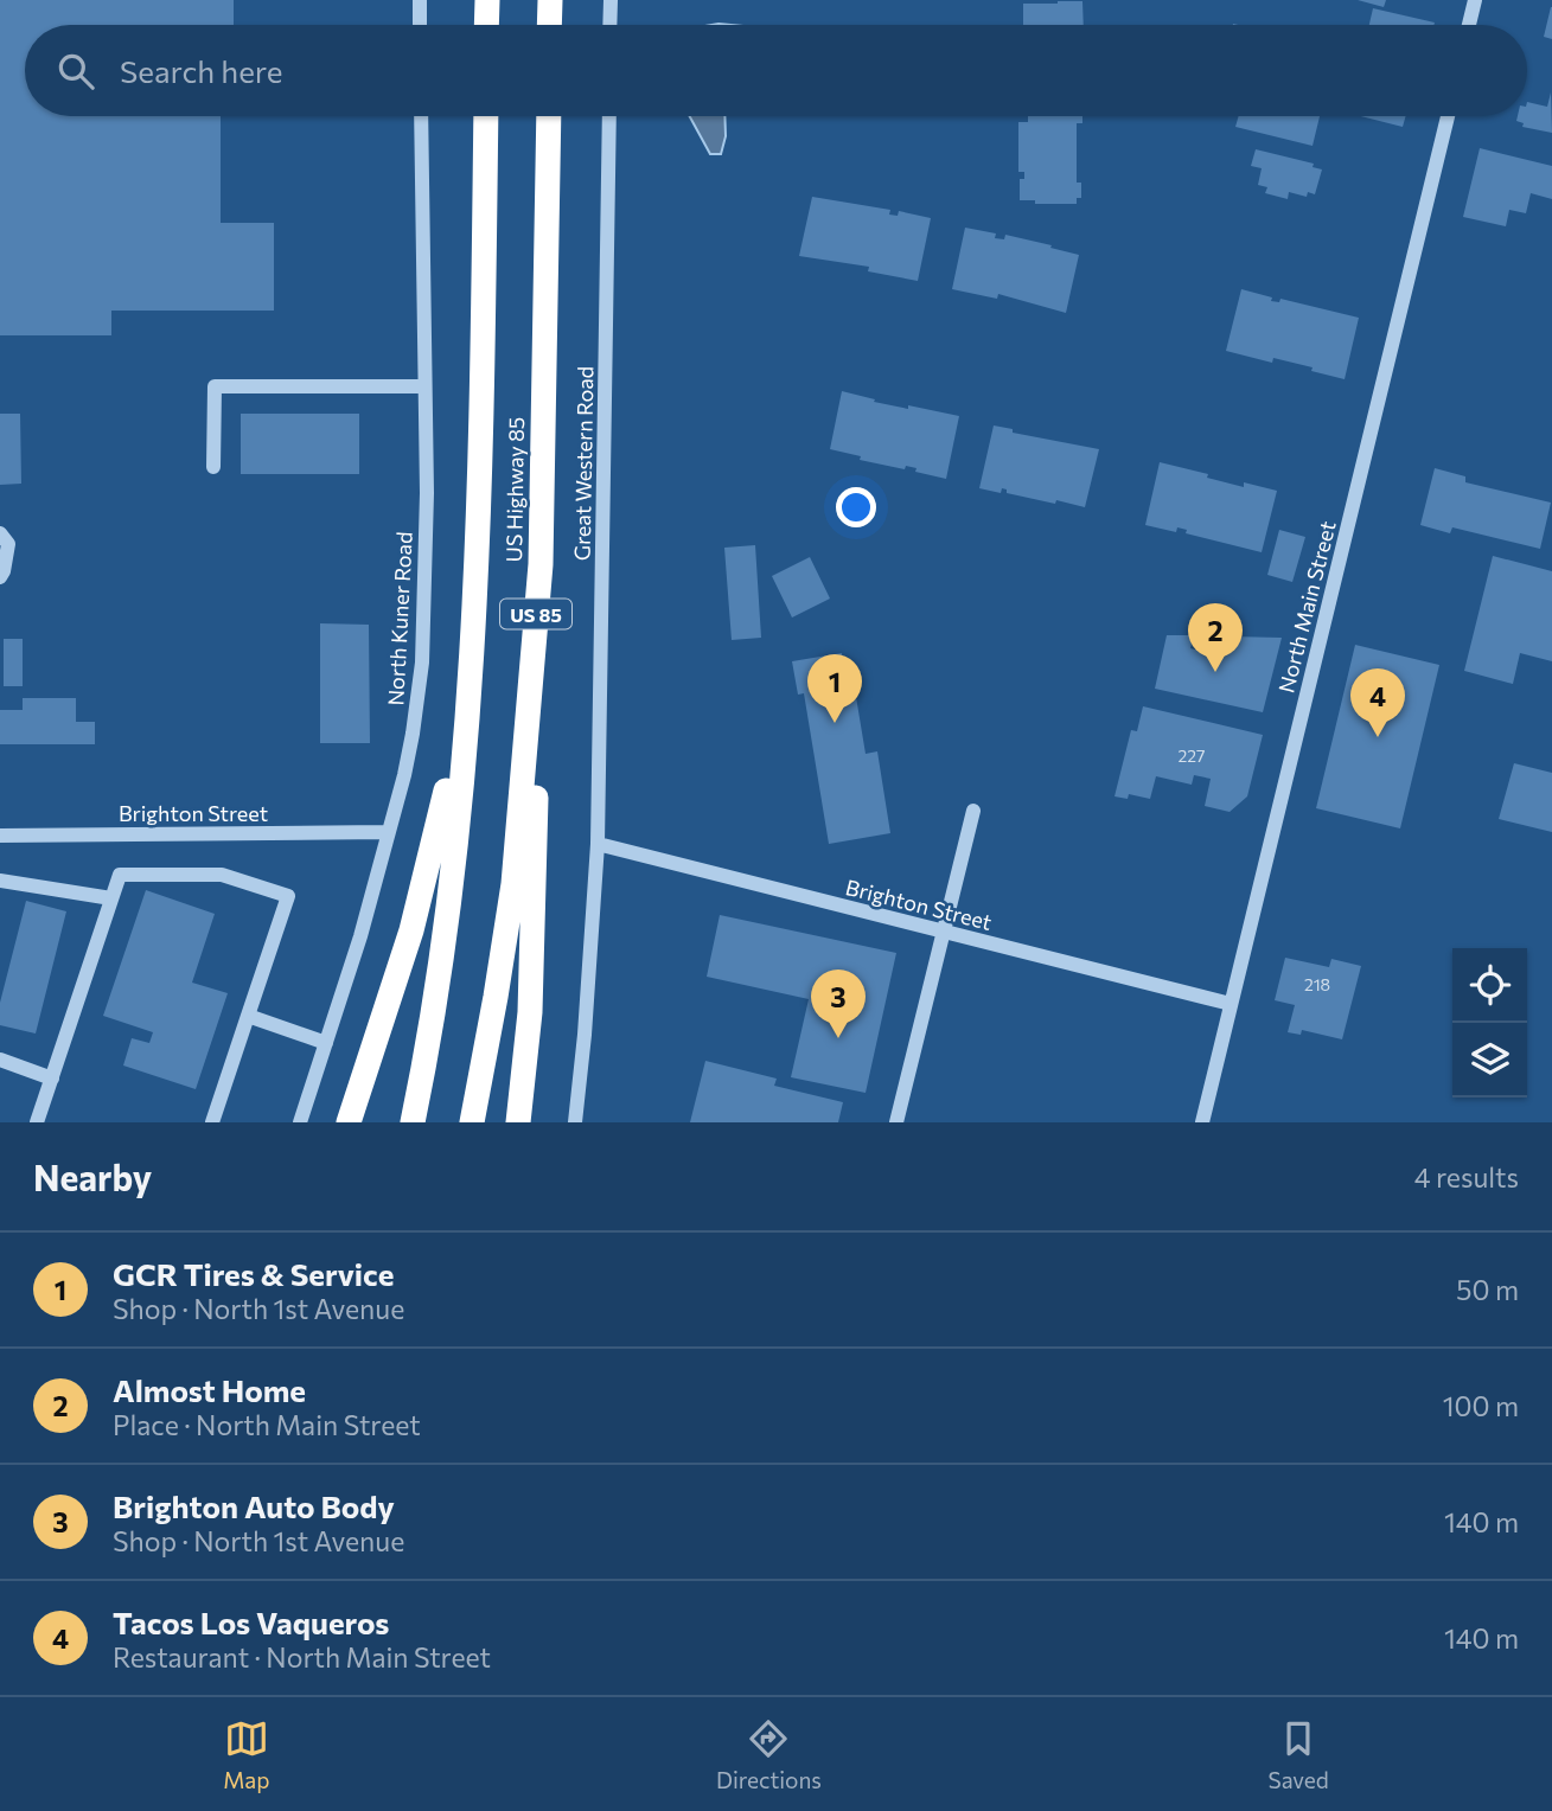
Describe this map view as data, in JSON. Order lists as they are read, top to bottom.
{
  "streets": {
    "highway": ["US Highway 85", "US 85"],
    "street": [
      "Great Western Road",
      "North Main Street",
      "North Kuner Road",
      "Brighton Street"
    ]
  },
  "crossings": [
    ["Great Western Road", "Brighton Street"],
    ["North Main Street", "Brighton Street"],
    ["North Kuner Road", "Brighton Street"]
  ],
  "house_numbers": ["227", "218"],
  "page": {
    "search": "Search here",
    "pins": [
      "2",
      "1",
      "4",
      "3"
    ],
    "heading": ["Nearby", "4 results"],
    "list": [
      {
        "mark": "1",
        "name": "GCR Tires & Service",
        "note": "Shop · North 1st Avenue",
        "value": "50 m"
      },
      {
        "mark": "2",
        "name": "Almost Home",
        "note": "Place · North Main Street",
        "value": "100 m"
      },
      {
        "mark": "3",
        "name": "Brighton Auto Body",
        "note": "Shop · North 1st Avenue",
        "value": "140 m"
      },
      {
        "mark": "4",
        "name": "Tacos Los Vaqueros",
        "note": "Restaurant · North Main Street",
        "value": "140 m"
      }
    ],
    "nav": ["Map", "Directions", "Saved"]
  }
}
